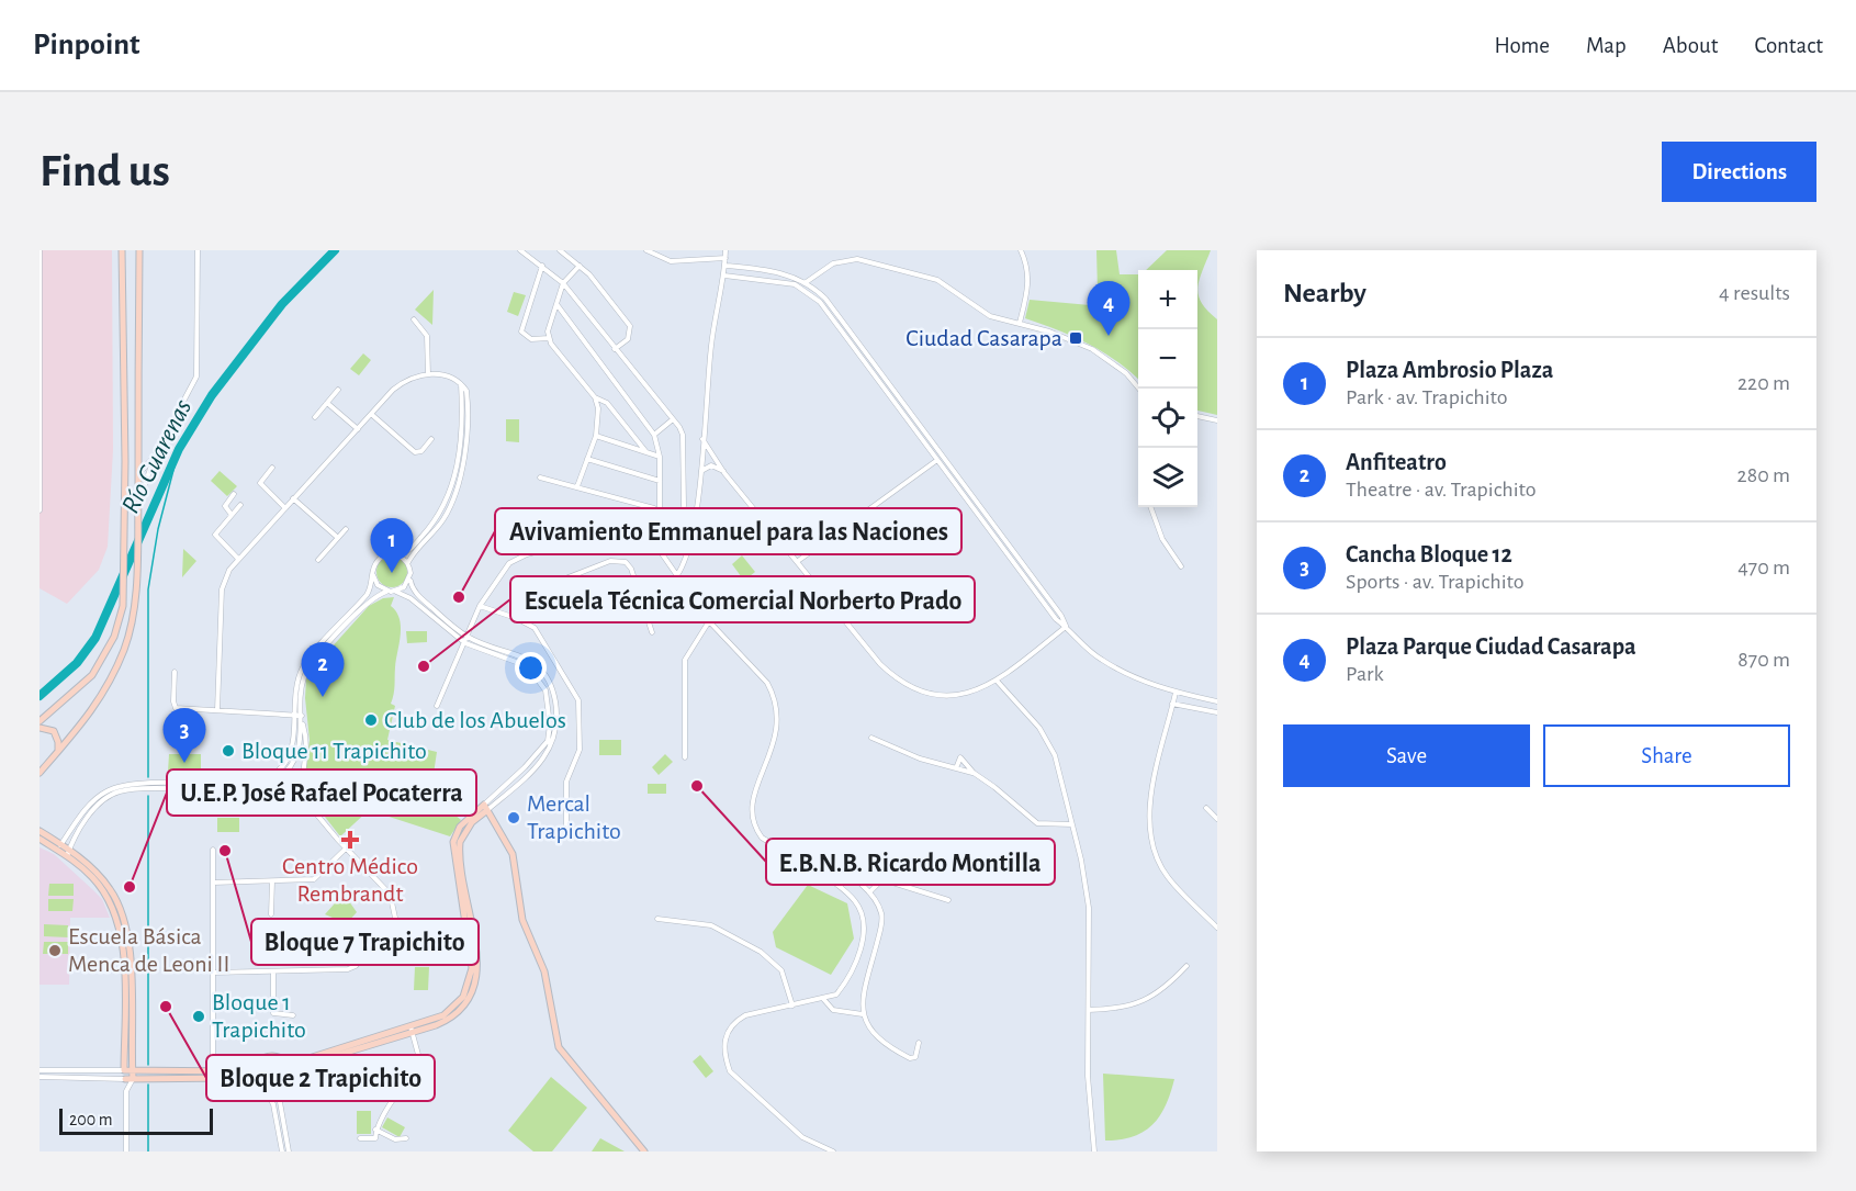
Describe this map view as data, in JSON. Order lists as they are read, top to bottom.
{
  "water": ["Río Guarenas"],
  "places": {
    "transit": ["Ciudad Casarapa"],
    "other": [
      "Avivamiento Emmanuel para las Naciones",
      "Escuela Técnica Comercial Norberto Prado",
      "Club de los Abuelos",
      "Bloque 11 Trapichito",
      "E.B.N.B. Ricardo Montilla",
      "Mercal Trapichito",
      "Bloque 7 Trapichito",
      "U.E.P. José Rafael Pocaterra",
      "Escuela Básica Menca de Leoni II",
      "Bloque 2 Trapichito",
      "Bloque 1 Trapichito"
    ],
    "health": ["Centro Médico Rembrandt"]
  },
  "scale_bar": "200 m",
  "page": {
    "header": "Pinpoint",
    "nav": [
      "Home",
      "Map",
      "About",
      "Contact"
    ],
    "buttons": [
      "Directions",
      ["Save", "Share"]
    ],
    "title": "Find us",
    "heading": ["Nearby", "4 results"],
    "map_buttons": ["+", "−"],
    "pins": [
      "4",
      "1",
      "2",
      "3"
    ],
    "list": [
      {
        "mark": "1",
        "name": "Plaza Ambrosio Plaza",
        "note": "Park · av. Trapichito",
        "value": "220 m"
      },
      {
        "mark": "2",
        "name": "Anfiteatro",
        "note": "Theatre · av. Trapichito",
        "value": "280 m"
      },
      {
        "mark": "3",
        "name": "Cancha Bloque 12",
        "note": "Sports · av. Trapichito",
        "value": "470 m"
      },
      {
        "mark": "4",
        "name": "Plaza Parque Ciudad Casarapa",
        "note": "Park",
        "value": "870 m"
      }
    ],
    "scale": "200 m"
  }
}
